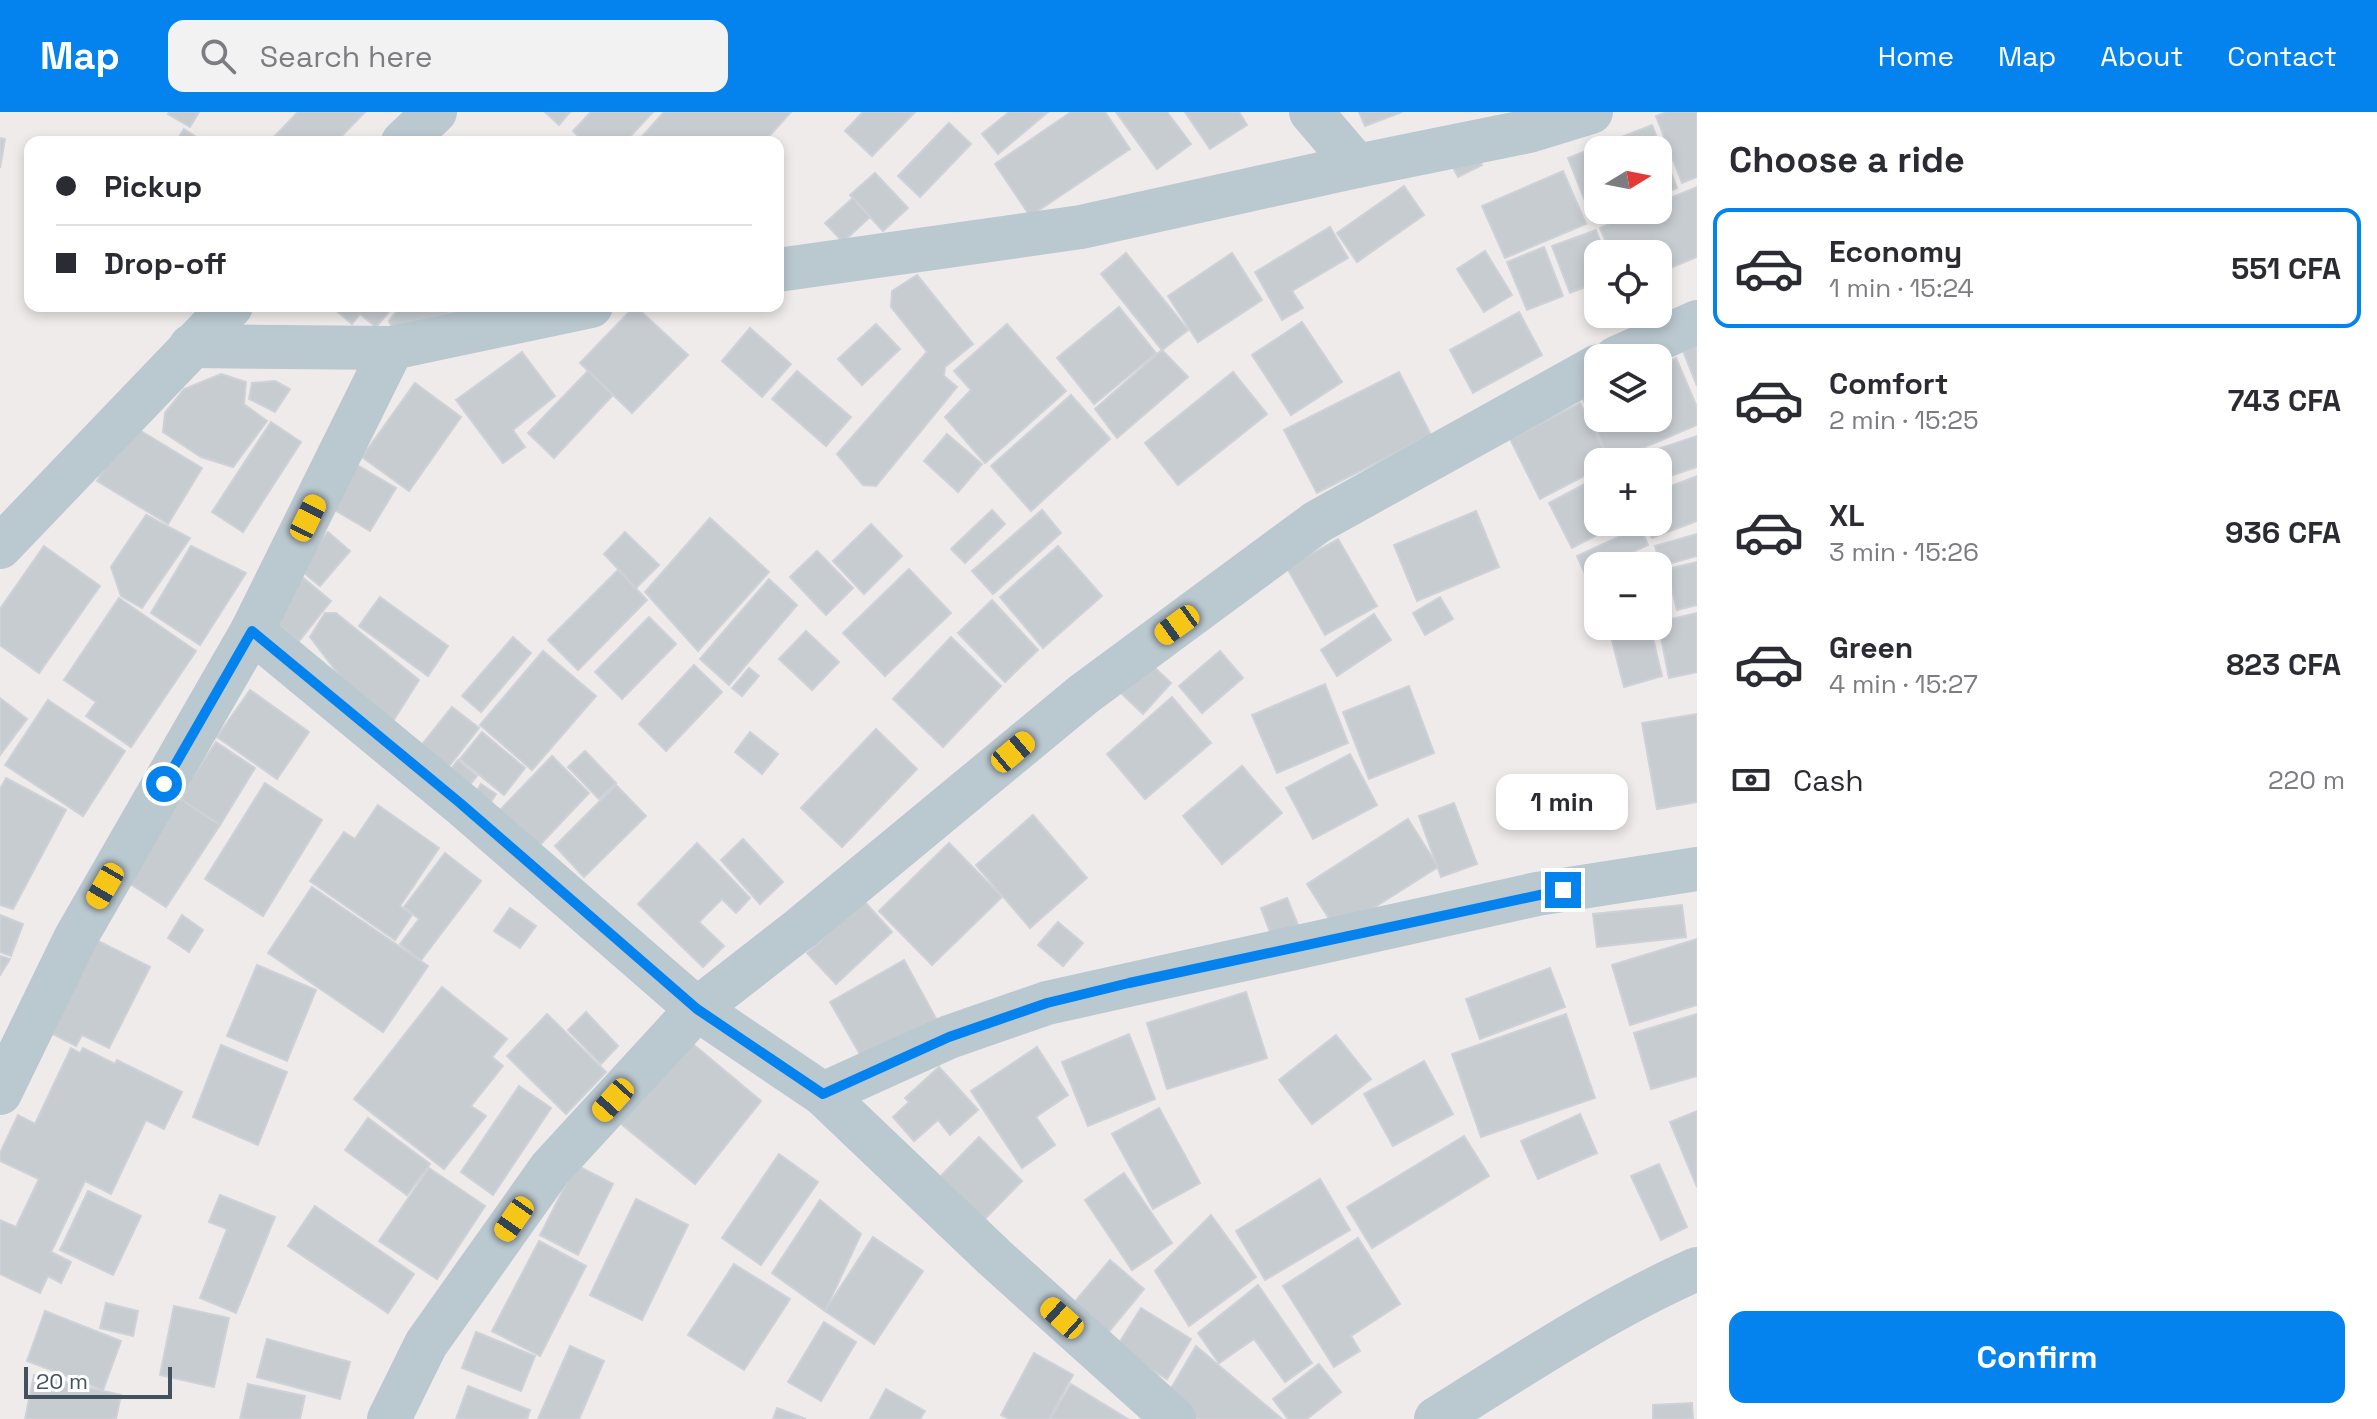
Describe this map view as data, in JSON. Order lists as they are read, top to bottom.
{
  "scale_bar": "20 m",
  "north": "right",
  "page": {
    "header": "Map",
    "search": "Search here",
    "nav": [
      "Home",
      "Map",
      "About",
      "Contact"
    ],
    "heading": "Choose a ride",
    "map_buttons": ["+", "−"],
    "banner": ["Pickup", "Drop-off"],
    "list": [
      {
        "name": "Economy",
        "note": "1 min · 15:24",
        "value": "551 CFA"
      },
      {
        "name": "Comfort",
        "note": "2 min · 15:25",
        "value": "743 CFA"
      },
      {
        "name": "XL",
        "note": "3 min · 15:26",
        "value": "936 CFA"
      },
      {
        "name": "Green",
        "note": "4 min · 15:27",
        "value": "823 CFA"
      }
    ],
    "pay": ["Cash", "220 m"],
    "bubble": "1 min",
    "buttons": "Confirm",
    "scale": "20 m"
  }
}
